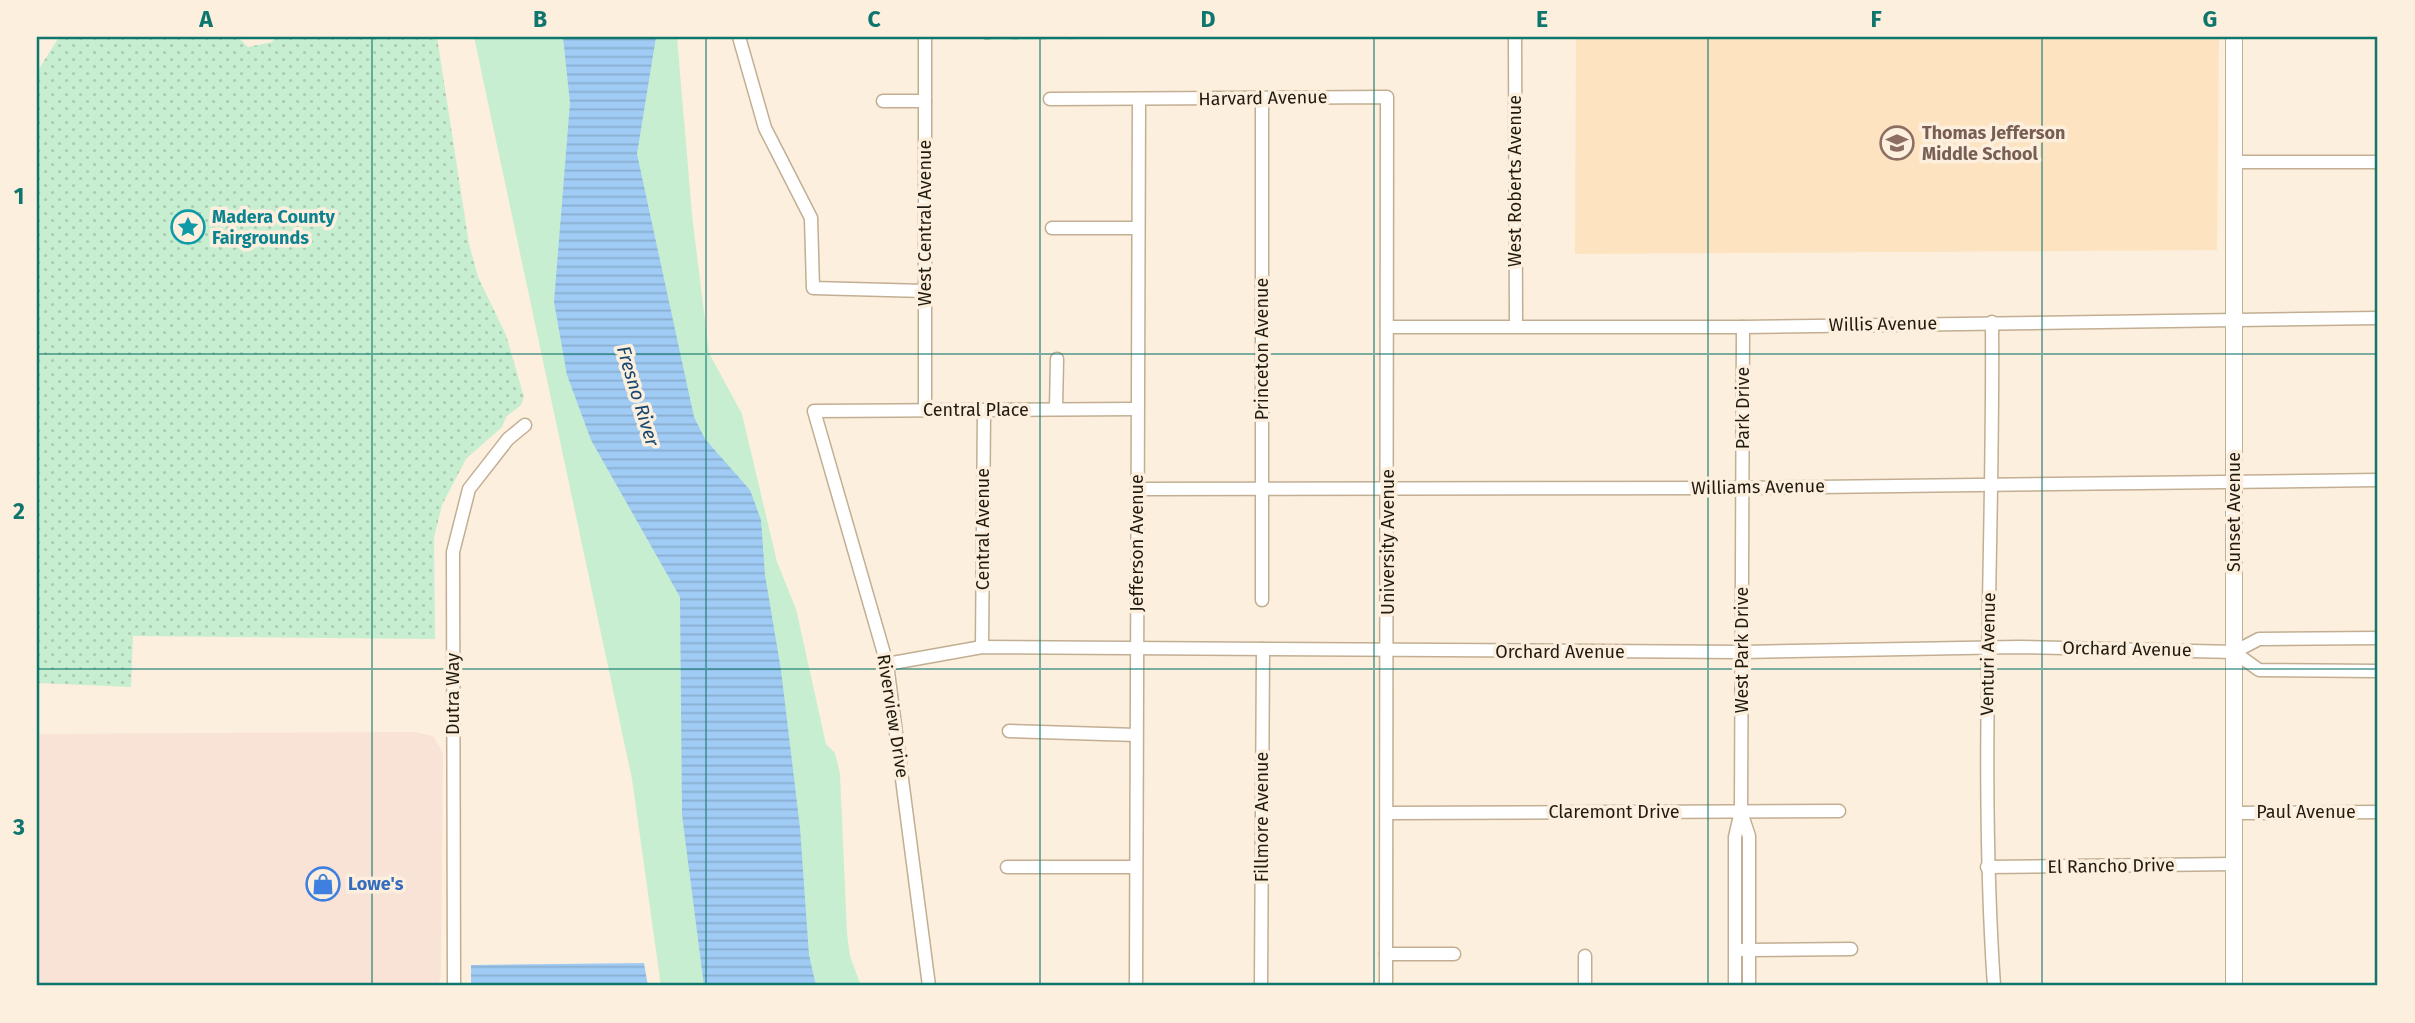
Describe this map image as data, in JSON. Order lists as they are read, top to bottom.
{
  "streets": {
    "main road": ["Sunset Avenue"],
    "street": [
      "Harvard Avenue",
      "West Roberts Avenue",
      "West Central Avenue",
      "Willis Avenue",
      "Princeton Avenue",
      "Park Drive",
      "Central Place",
      "Williams Avenue",
      "Central Avenue",
      "University Avenue",
      "Jefferson Avenue",
      "Orchard Avenue",
      "West Park Drive",
      "Venturi Avenue",
      "Dutra Way",
      "Riverview Drive",
      "Claremont Drive",
      "Paul Avenue",
      "Fillmore Avenue",
      "El Rancho Drive"
    ]
  },
  "crossings": [
    ["Harvard Avenue", "Princeton Avenue"],
    ["Harvard Avenue", "University Avenue"],
    ["Harvard Avenue", "Jefferson Avenue"],
    ["West Roberts Avenue", "Willis Avenue"],
    ["West Central Avenue", "Central Place"],
    ["Willis Avenue", "Park Drive"],
    ["Willis Avenue", "Sunset Avenue"],
    ["Willis Avenue", "University Avenue"],
    ["Willis Avenue", "Venturi Avenue"],
    ["Princeton Avenue", "Williams Avenue"],
    ["Park Drive", "Williams Avenue"],
    ["Park Drive", "West Park Drive"],
    ["Central Place", "Central Avenue"],
    ["Central Place", "Jefferson Avenue"],
    ["Central Place", "Riverview Drive"],
    ["Williams Avenue", "Sunset Avenue"],
    ["Williams Avenue", "University Avenue"],
    ["Williams Avenue", "Jefferson Avenue"],
    ["Williams Avenue", "West Park Drive"],
    ["Williams Avenue", "Venturi Avenue"],
    ["Sunset Avenue", "Orchard Avenue"],
    ["Sunset Avenue", "Paul Avenue"],
    ["Sunset Avenue", "El Rancho Drive"],
    ["Central Avenue", "Orchard Avenue"],
    ["University Avenue", "Orchard Avenue"],
    ["University Avenue", "Claremont Drive"],
    ["Jefferson Avenue", "Orchard Avenue"],
    ["Orchard Avenue", "West Park Drive"],
    ["Orchard Avenue", "Venturi Avenue"],
    ["Orchard Avenue", "Riverview Drive"],
    ["Orchard Avenue", "Fillmore Avenue"],
    ["West Park Drive", "Claremont Drive"],
    ["Venturi Avenue", "El Rancho Drive"]
  ],
  "water": ["Fresno River"],
  "places": {
    "school or university": ["Thomas Jefferson Middle School"],
    "place": ["Madera County Fairgrounds"],
    "shop": ["Lowe's"]
  },
  "grid": {
    "columns": [
      "A",
      "B",
      "C",
      "D",
      "E",
      "F",
      "G"
    ],
    "rows": ["1", "2", "3"]
  }
}
